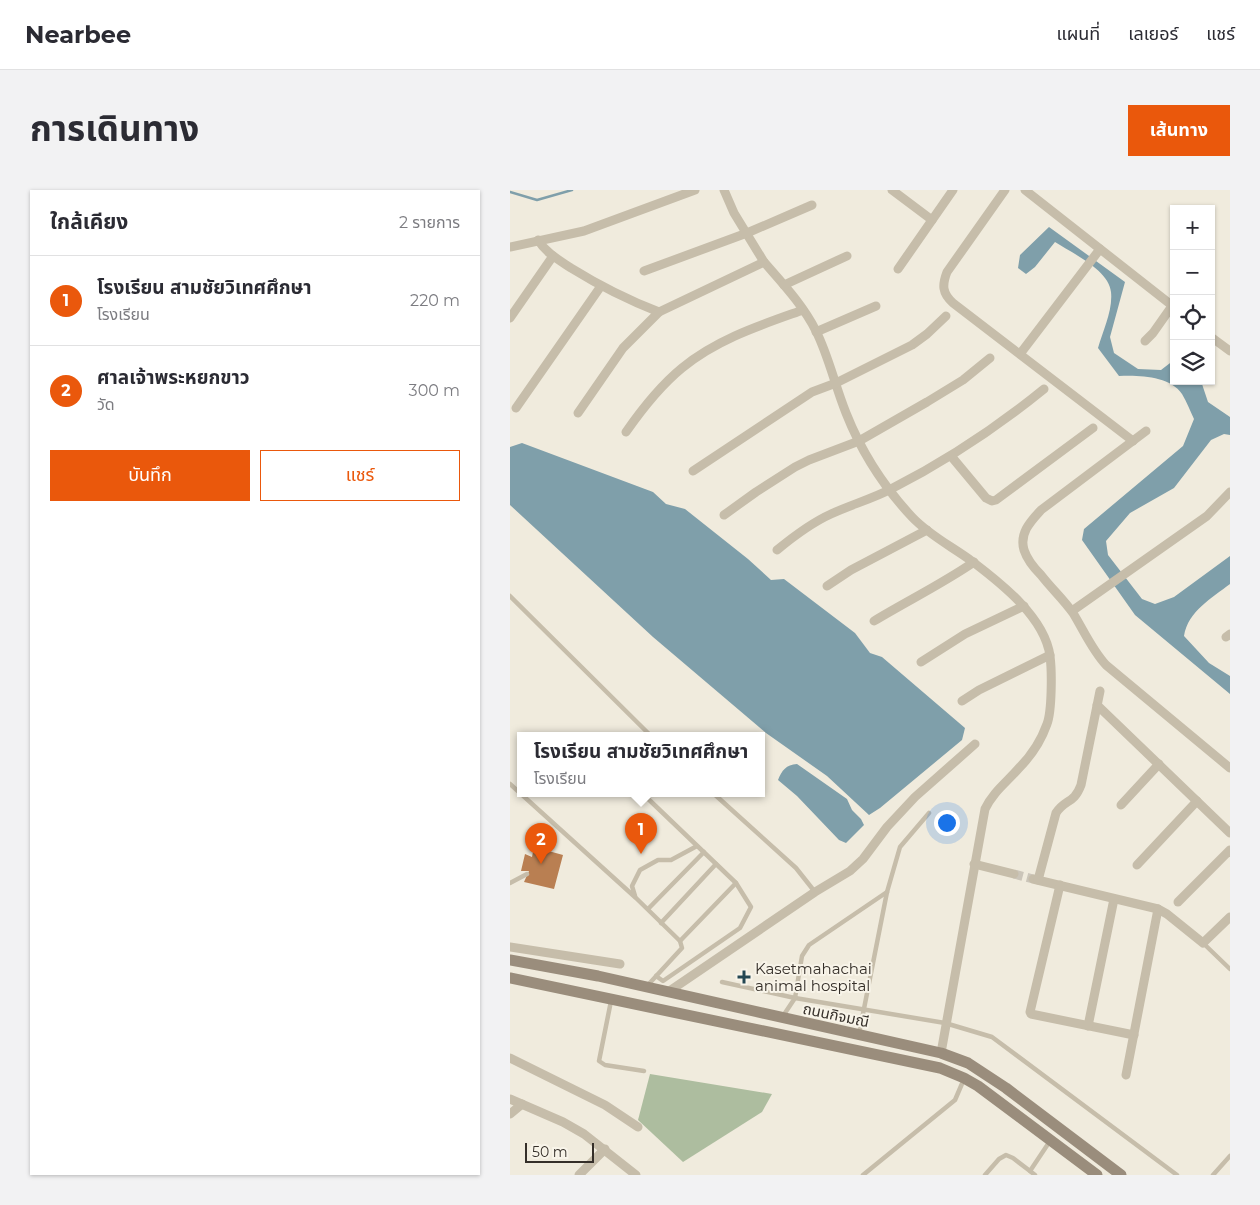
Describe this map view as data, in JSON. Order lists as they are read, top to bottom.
{
  "streets": {
    "main road": ["ถนนกิจมณี"]
  },
  "places": {
    "health": ["Kasetmahachai animal hospital"]
  },
  "scale_bar": "50 m",
  "page": {
    "header": "Nearbee",
    "nav": ["แผนที่", "เลเยอร์", "แชร์"],
    "title": "การเดินทาง",
    "buttons": [
      "เส้นทาง",
      ["บันทึก", "แชร์"]
    ],
    "heading": ["ใกล้เคียง", "2 รายการ"],
    "map_buttons": ["+", "−"],
    "list": [
      {
        "mark": "1",
        "name": "โรงเรียน สามชัยวิเทศศึกษา",
        "note": "โรงเรียน",
        "value": "220 m"
      },
      {
        "mark": "2",
        "name": "ศาลเจ้าพระหยกขาว",
        "note": "วัด",
        "value": "300 m"
      }
    ],
    "popup": ["โรงเรียน สามชัยวิเทศศึกษา", "โรงเรียน"],
    "pins": ["1", "2"],
    "scale": "50 m"
  }
}
